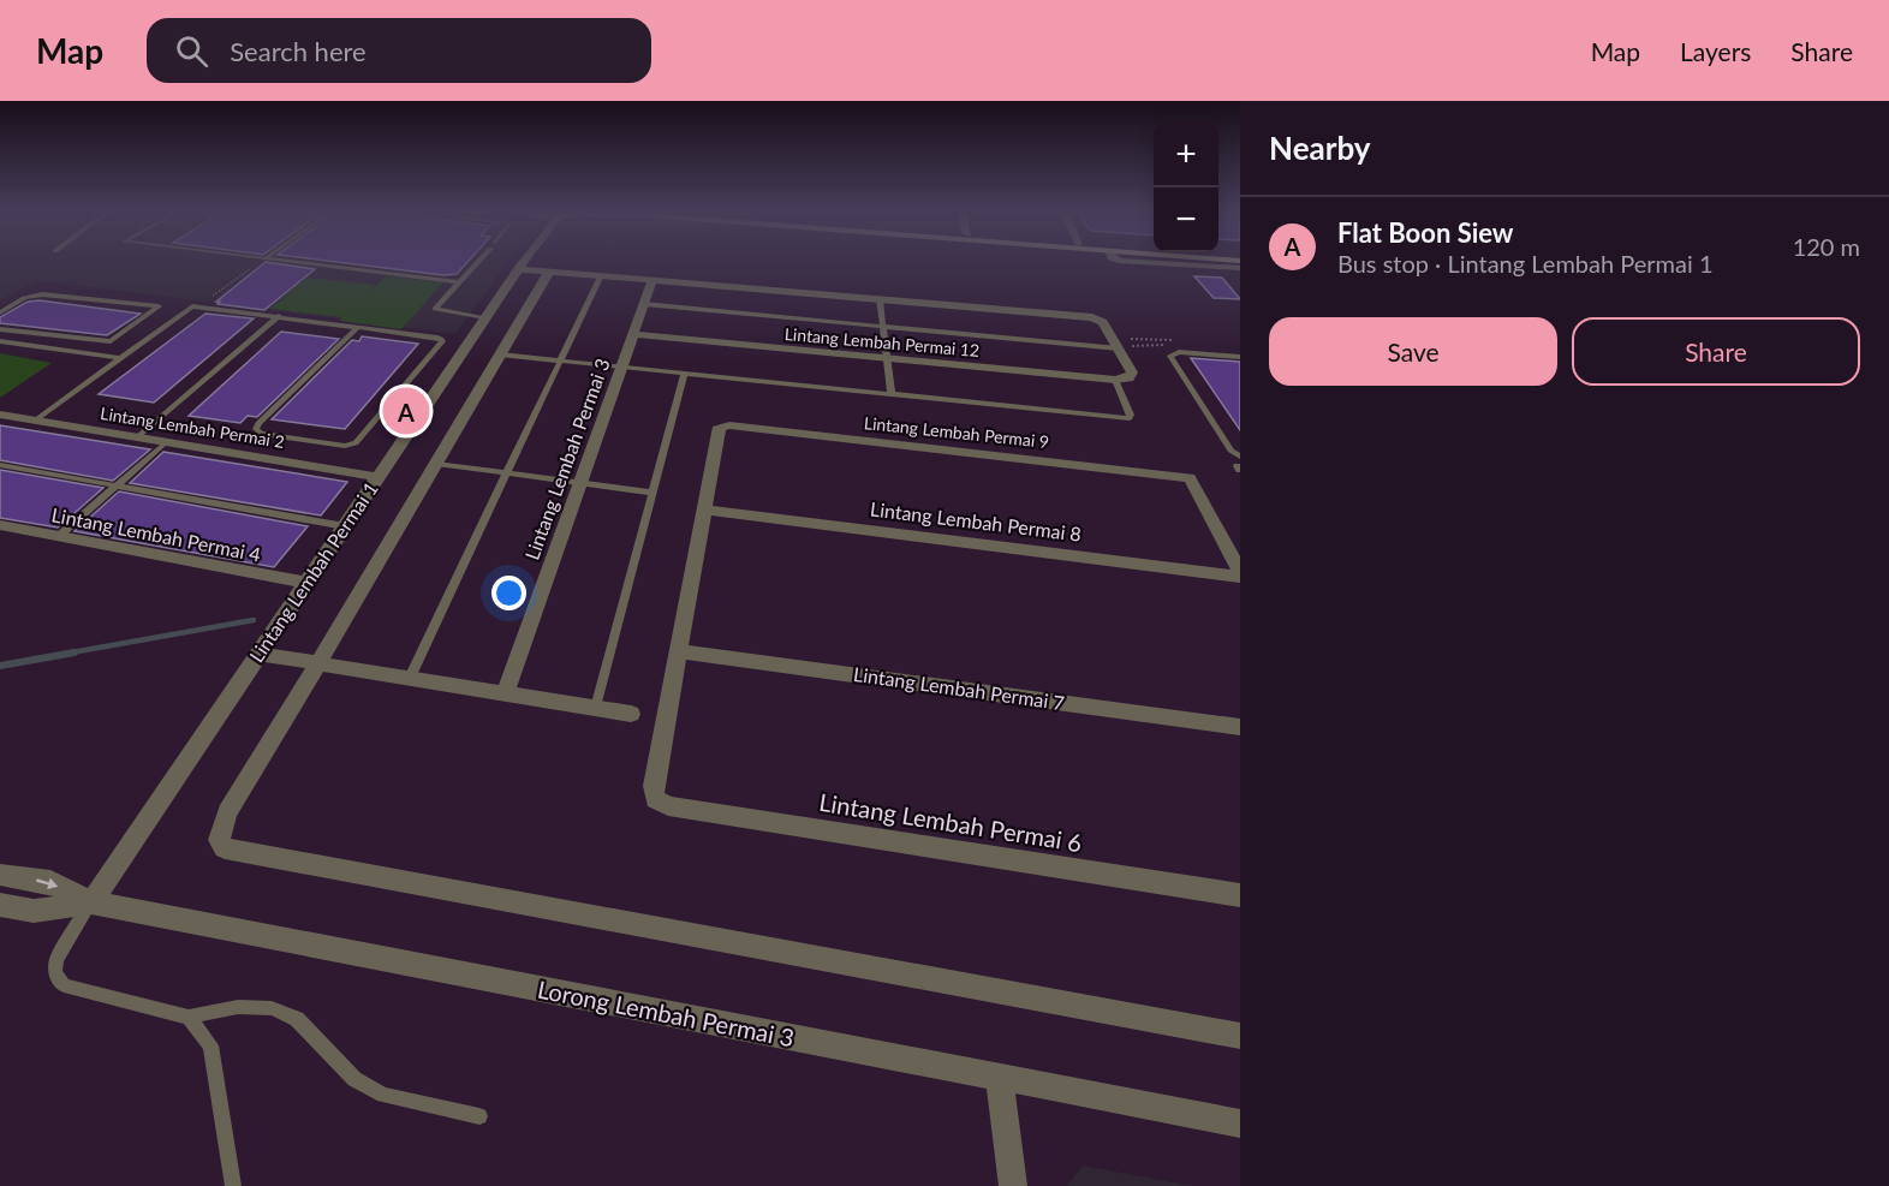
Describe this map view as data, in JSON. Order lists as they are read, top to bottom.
{
  "streets": {
    "street": [
      "Lintang Lembah Permai 12",
      "Lintang Lembah Permai 2",
      "Lintang Lembah Permai 9",
      "Lintang Lembah Permai 3",
      "Lintang Lembah Permai 8",
      "Lintang Lembah Permai 4",
      "Lintang Lembah Permai 1",
      "Lintang Lembah Permai 7",
      "Lintang Lembah Permai 6",
      "Lorong Lembah Permai 3"
    ]
  },
  "crossings": [
    ["Lintang Lembah Permai 12", "Lintang Lembah Permai 3"],
    ["Lintang Lembah Permai 2", "Lintang Lembah Permai 1"],
    ["Lintang Lembah Permai 9", "Lintang Lembah Permai 8"],
    ["Lintang Lembah Permai 4", "Lintang Lembah Permai 1"],
    ["Lintang Lembah Permai 1", "Lorong Lembah Permai 3"],
    ["Lintang Lembah Permai 7", "Lintang Lembah Permai 6"]
  ],
  "page": {
    "header": "Map",
    "search": "Search here",
    "nav": ["Map", "Layers", "Share"],
    "heading": "Nearby",
    "map_buttons": ["+", "−"],
    "list": [
      {
        "mark": "A",
        "name": "Flat Boon Siew",
        "note": "Bus stop · Lintang Lembah Permai 1",
        "value": "120 m"
      }
    ],
    "buttons": ["Save", "Share"],
    "pins": "A"
  }
}
